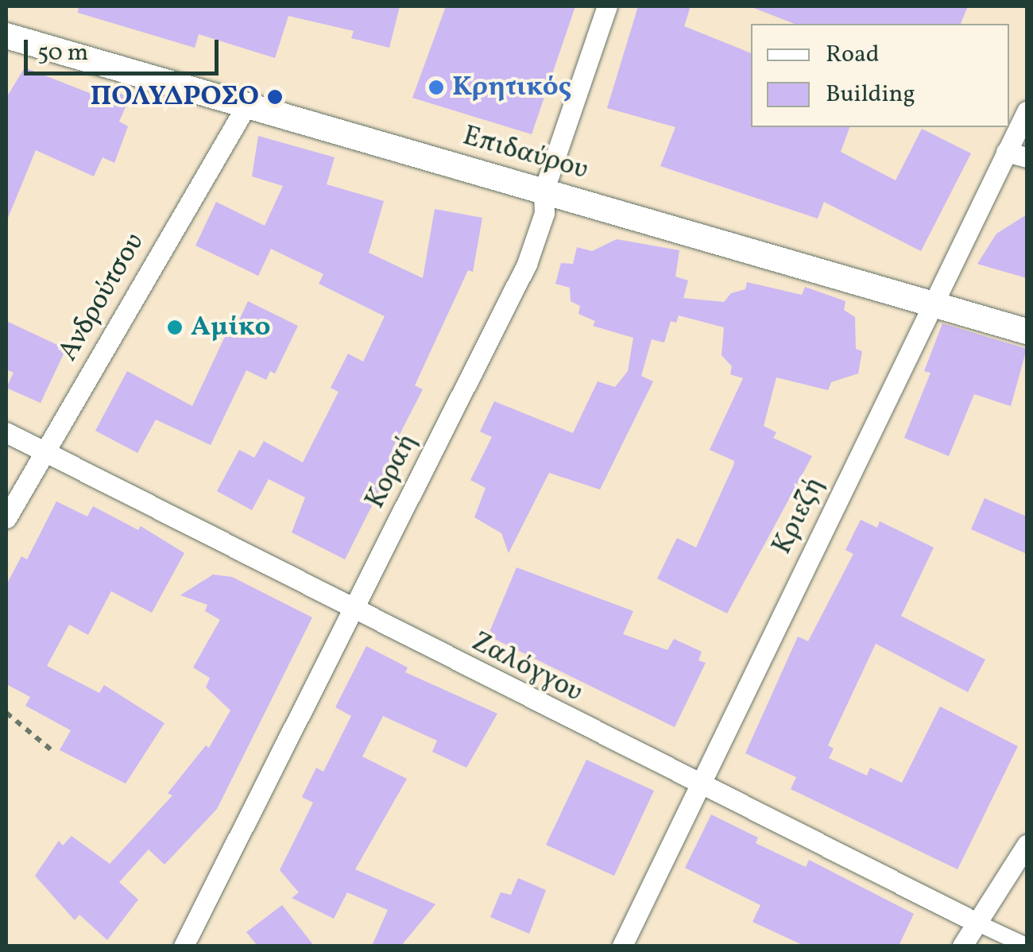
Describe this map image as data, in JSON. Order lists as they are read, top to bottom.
{
  "streets": {
    "street": [
      "Επιδαύρου",
      "Ανδρούτσου",
      "Κοραή",
      "Κριεζή",
      "Ζαλόγγου"
    ]
  },
  "crossings": [
    ["Επιδαύρου", "Ανδρούτσου"],
    ["Επιδαύρου", "Κοραή"],
    ["Επιδαύρου", "Κριεζή"],
    ["Ανδρούτσου", "Ζαλόγγου"],
    ["Κοραή", "Ζαλόγγου"],
    ["Κριεζή", "Ζαλόγγου"]
  ],
  "places": ["Κρητικός", "ΠΟΛΥΔΡΟΣΟ", "Αμίκο"],
  "legend": ["Road", "Building"],
  "scale_bar": "50 m"
}
